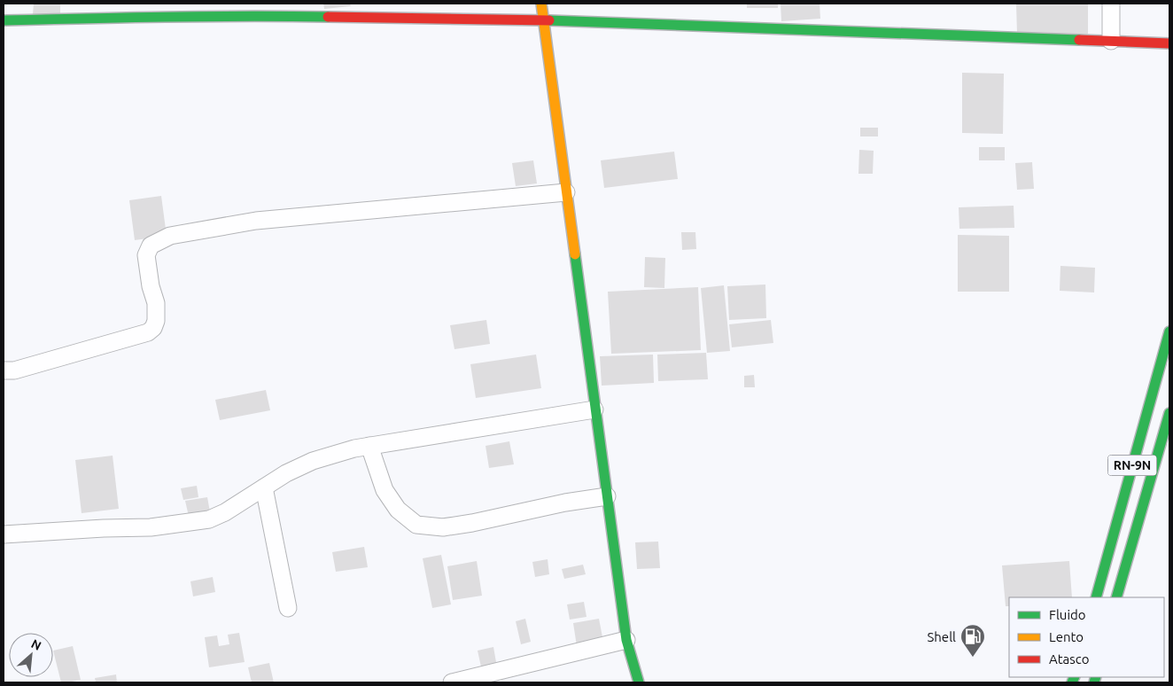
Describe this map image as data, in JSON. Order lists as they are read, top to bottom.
{
  "streets": {
    "street": ["RN-9N"]
  },
  "places": {
    "fuel station": ["Shell"]
  },
  "legend": ["Fluido", "Lento", "Atasco"],
  "north": "top right"
}
